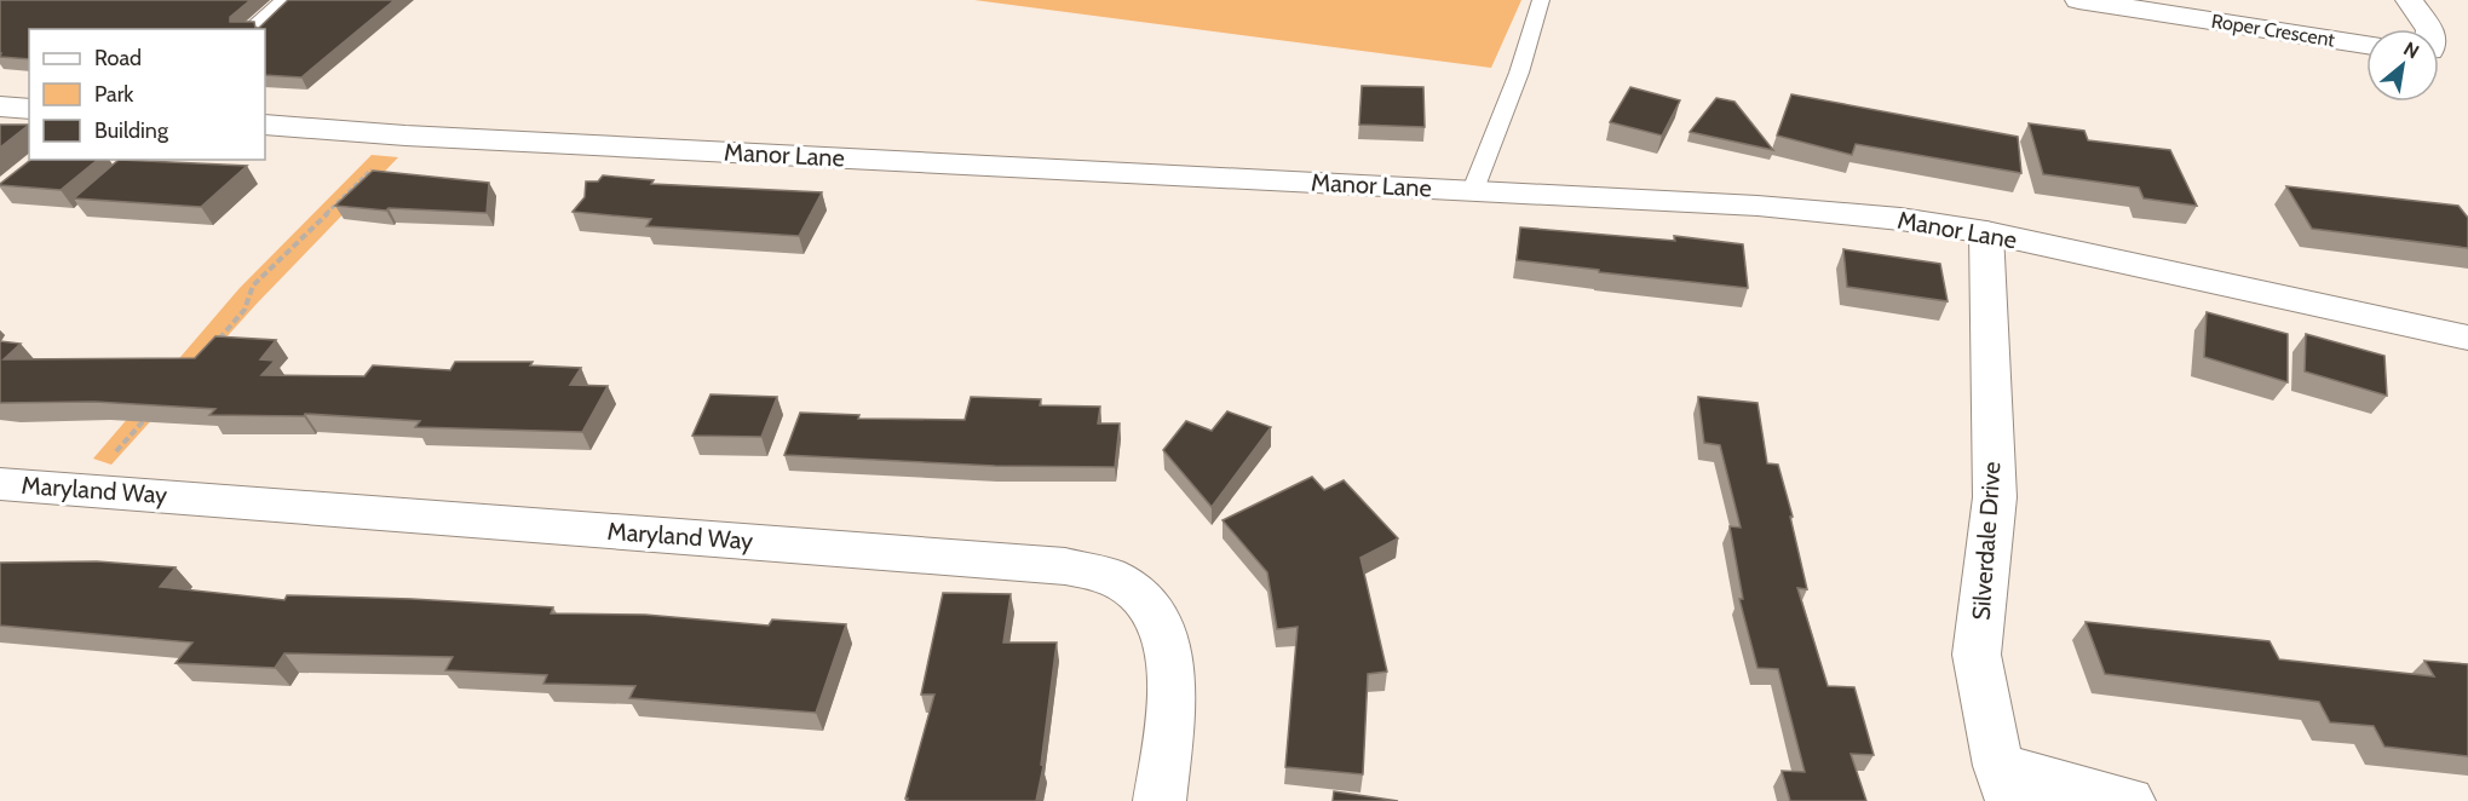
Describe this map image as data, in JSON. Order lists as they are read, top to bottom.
{
  "streets": {
    "street": [
      "Roper Crescent",
      "Manor Lane",
      "Maryland Way",
      "Silverdale Drive"
    ]
  },
  "crossings": [
    ["Manor Lane", "Silverdale Drive"]
  ],
  "legend": ["Road", "Park", "Building"],
  "north": "top right"
}
